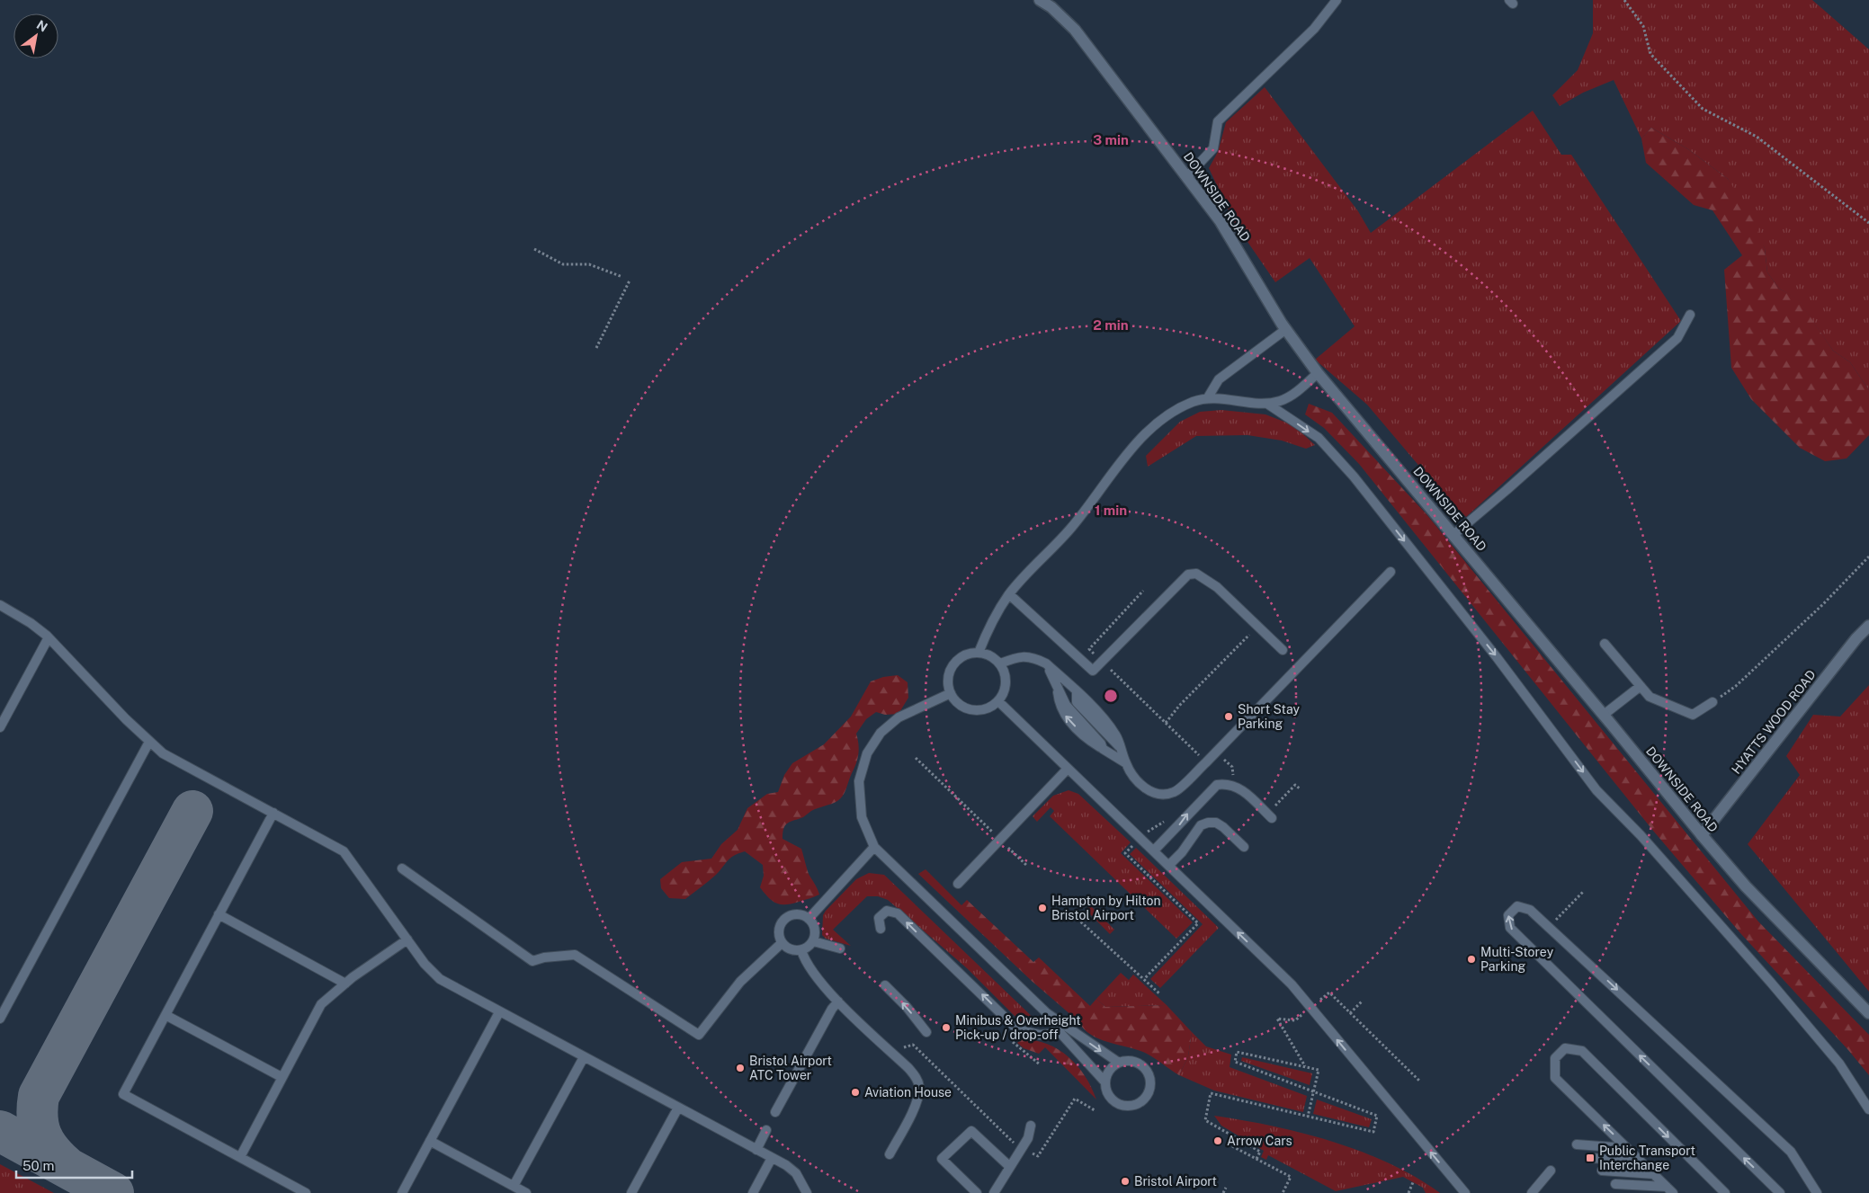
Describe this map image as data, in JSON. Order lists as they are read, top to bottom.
{
  "streets": {
    "street": ["DOWNSIDE ROAD", "HYATTS WOOD ROAD"]
  },
  "crossings": [
    ["DOWNSIDE ROAD", "HYATTS WOOD ROAD"]
  ],
  "places": {
    "other": [
      "Short Stay Parking",
      "Hampton by Hilton Bristol Airport",
      "Multi-Storey Parking",
      "Minibus & Overheight Pick-up / drop-off",
      "Bristol Airport ATC Tower",
      "Aviation House",
      "Arrow Cars",
      "Bristol Airport"
    ],
    "transit": ["Public Transport Interchange"]
  },
  "scale_bar": "50 m",
  "north": "top right",
  "rings": ["3 min", "2 min", "1 min"]
}
